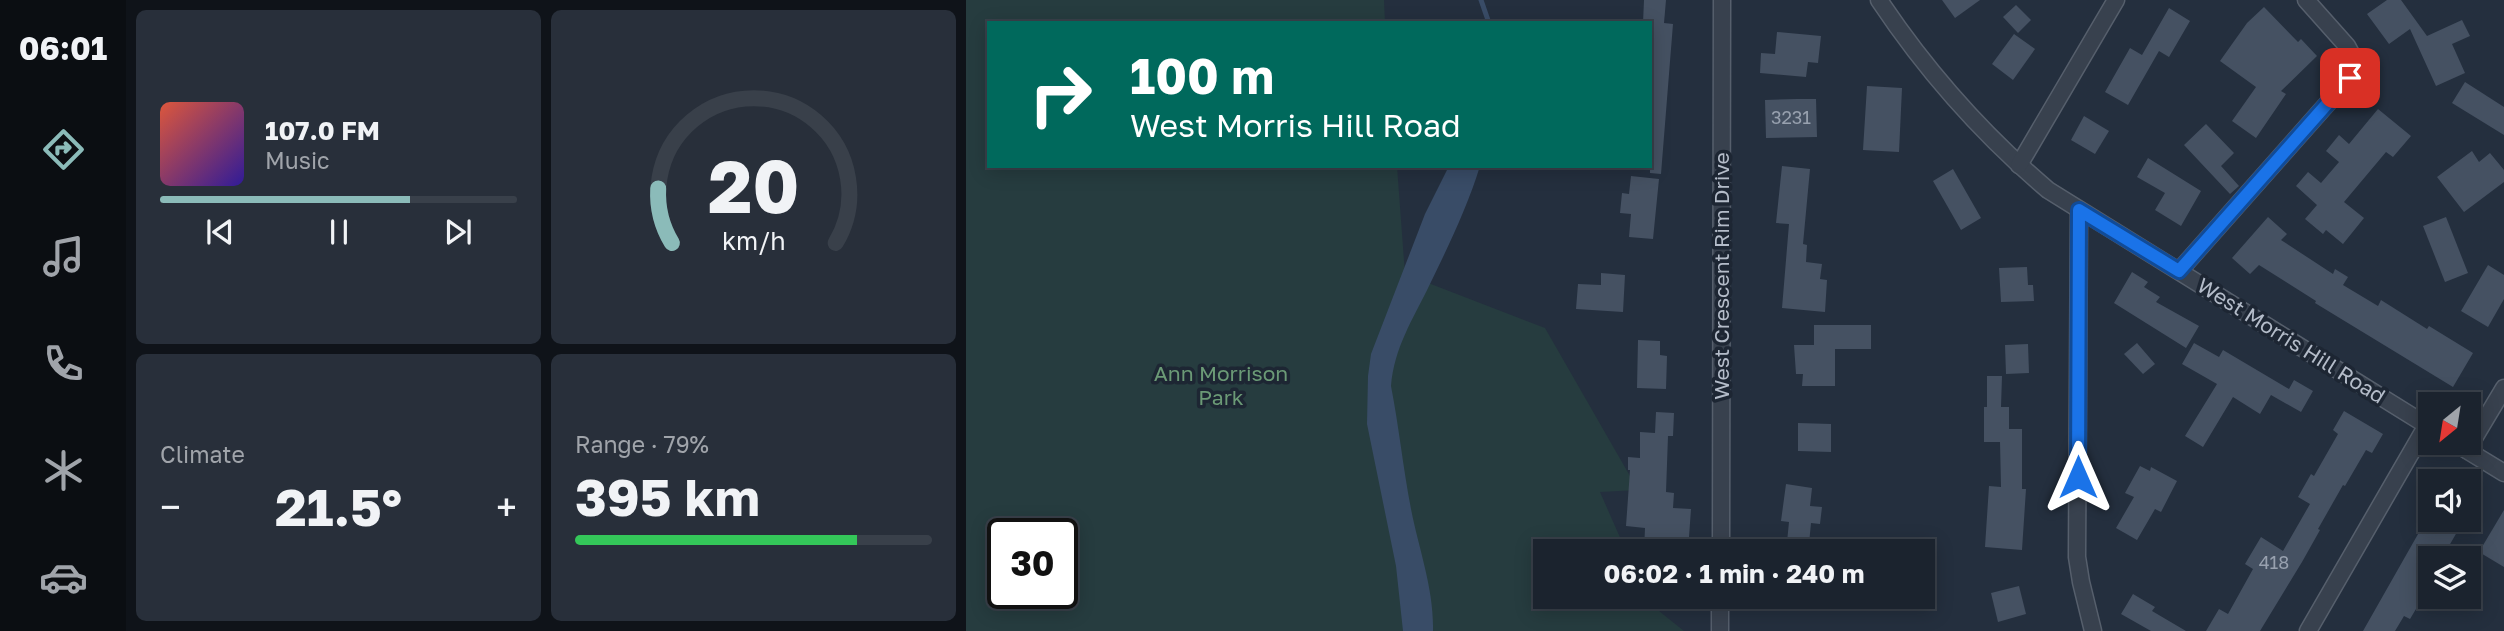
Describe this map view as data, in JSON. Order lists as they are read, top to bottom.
{
  "streets": {
    "street": ["West Crescent Rim Drive", "West Morris Hill Road"]
  },
  "parks": ["Ann Morrison Park"],
  "house_numbers": ["3231", "418"],
  "north": "bottom left",
  "page": {
    "tabs": "06:01",
    "turn": ["100 m", "West Morris Hill Road"],
    "song": ["107.0 FM", "Music"],
    "tile": [
      "Climate",
      ["Range · 79%", "395 km"]
    ],
    "heat": ["−", "21.5°", "+"],
    "limit": "30",
    "trip": "06:02 · 1 min · 240 m",
    "gauge": ["20", "km/h"]
  }
}
